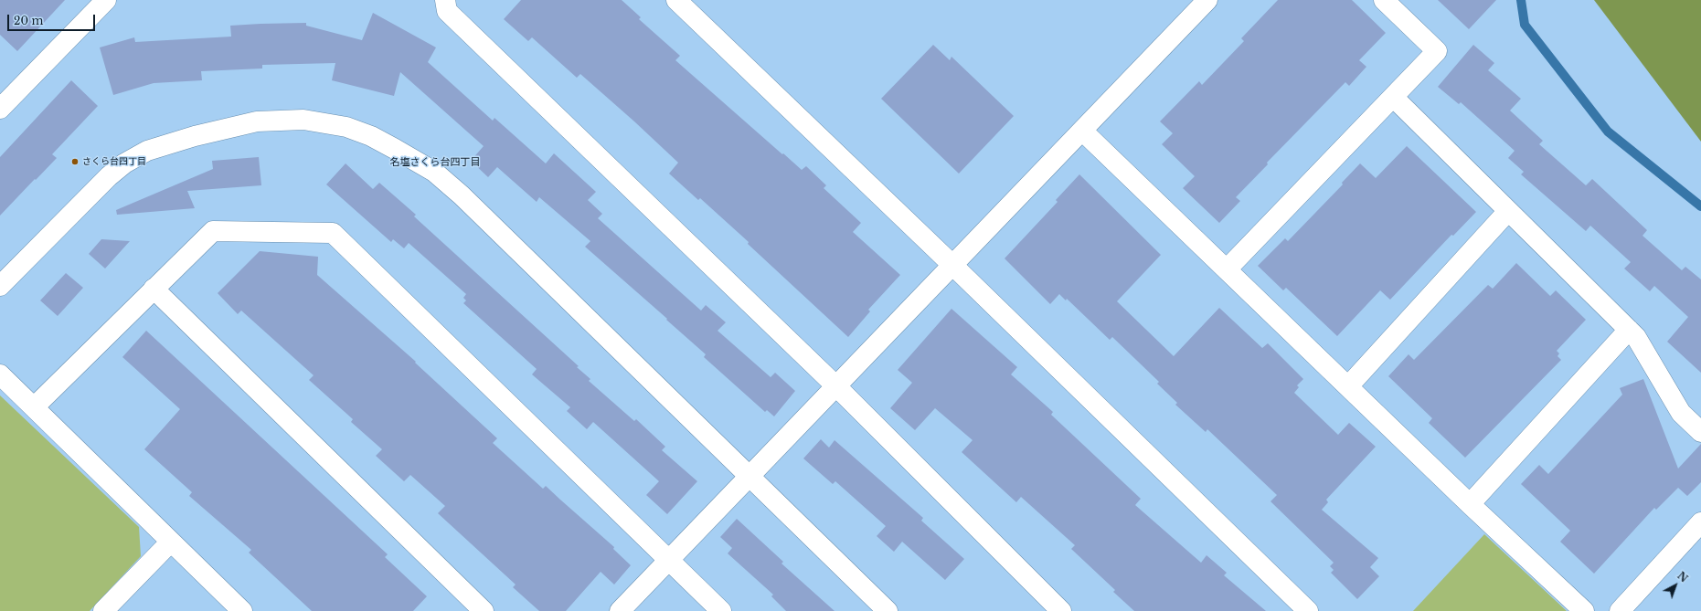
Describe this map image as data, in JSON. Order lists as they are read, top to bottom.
{
  "districts": ["名塩さくら台四丁目"],
  "places": ["さくら台四丁目"],
  "scale_bar": "20 m",
  "north": "top right"
}
